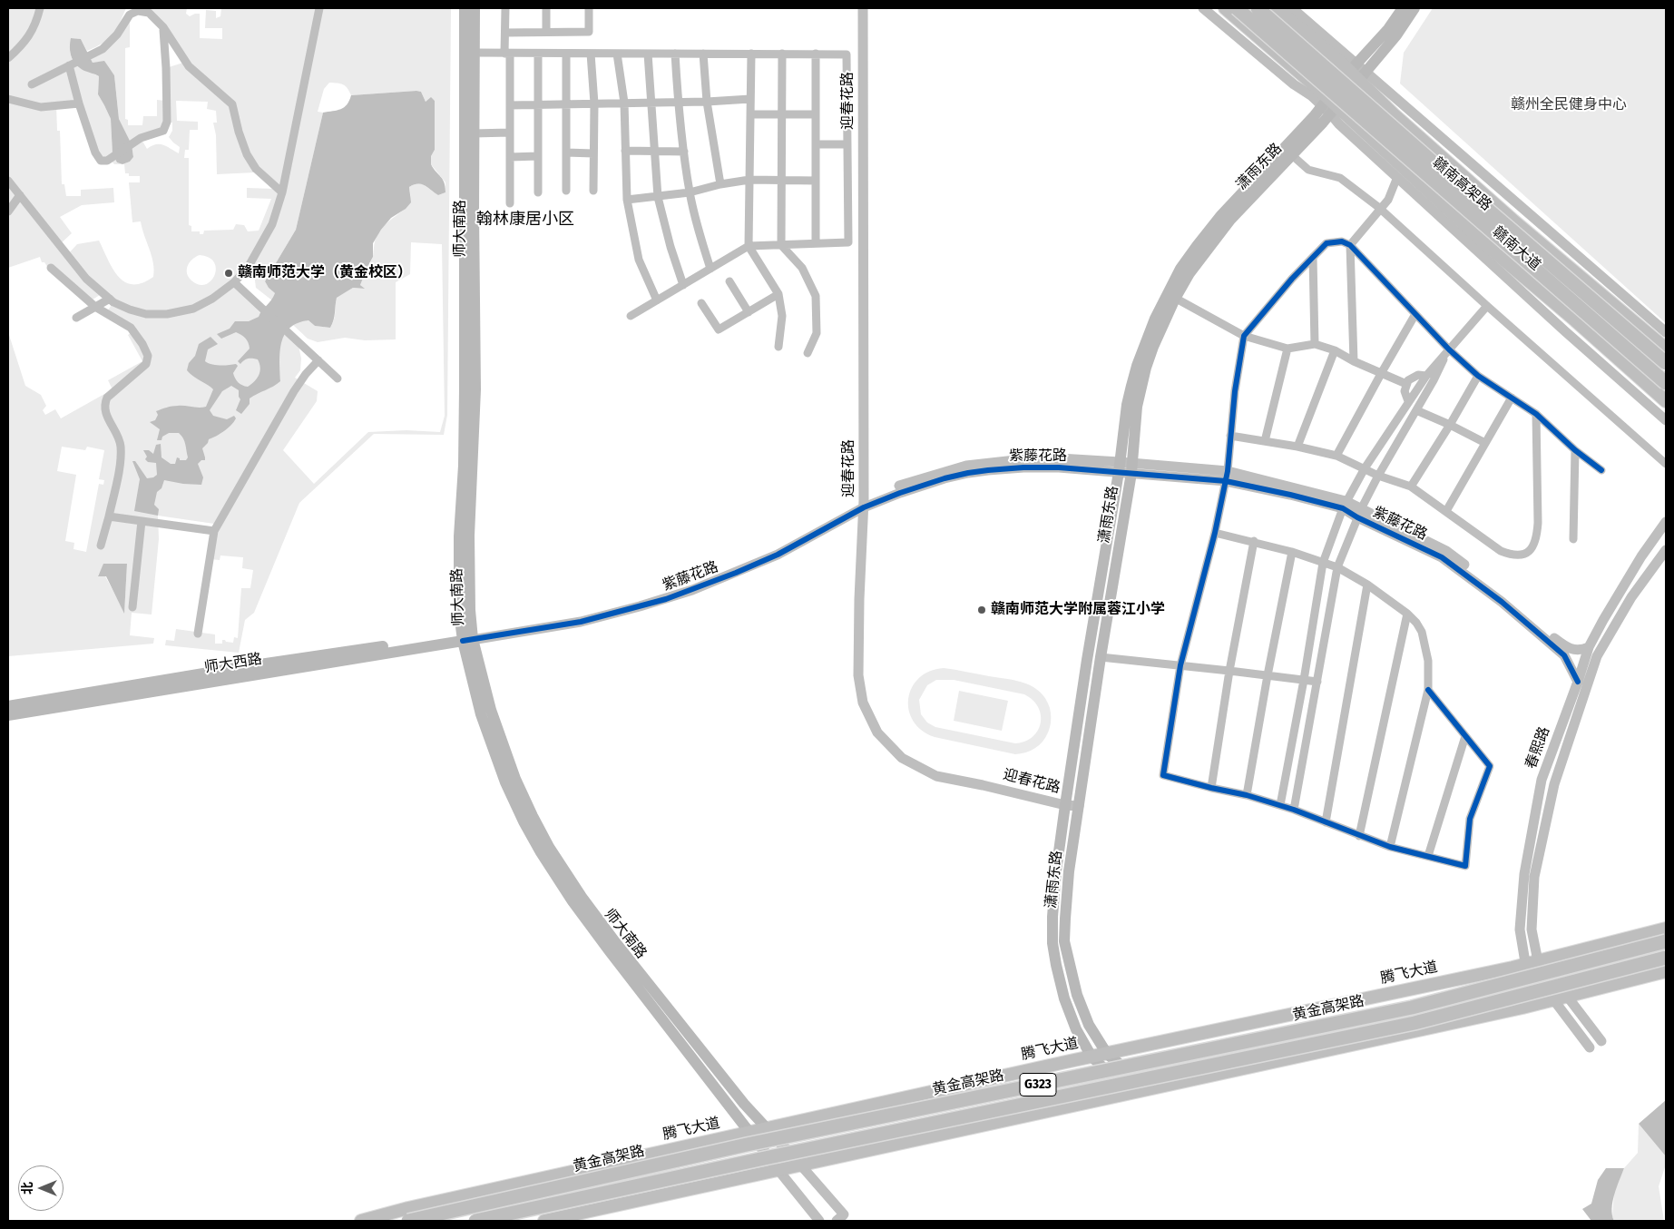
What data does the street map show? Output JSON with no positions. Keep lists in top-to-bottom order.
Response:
{
  "streets": {
    "highway": ["赣南高架路", "黄金高架路", "G323"],
    "main road": [
      "潇雨东路",
      "师大南路",
      "赣南大道",
      "师大西路",
      "腾飞大道"
    ],
    "street": ["迎春花路", "紫藤花路", "春熙路"]
  },
  "crossings": [
    ["迎春花路", "潇雨东路"],
    ["迎春花路", "紫藤花路"],
    ["潇雨东路", "赣南大道"],
    ["潇雨东路", "紫藤花路"],
    ["潇雨东路", "腾飞大道"],
    ["师大南路", "紫藤花路"],
    ["师大南路", "师大西路"],
    ["师大南路", "腾飞大道"],
    ["紫藤花路", "师大西路"],
    ["紫藤花路", "春熙路"],
    ["春熙路", "腾飞大道"]
  ],
  "districts": ["翰林康居小区"],
  "parks": ["赣州全民健身中心"],
  "places": ["赣南师范大学（黄金校区）", "赣南师范大学附属蓉江小学"],
  "north": "left"
}
